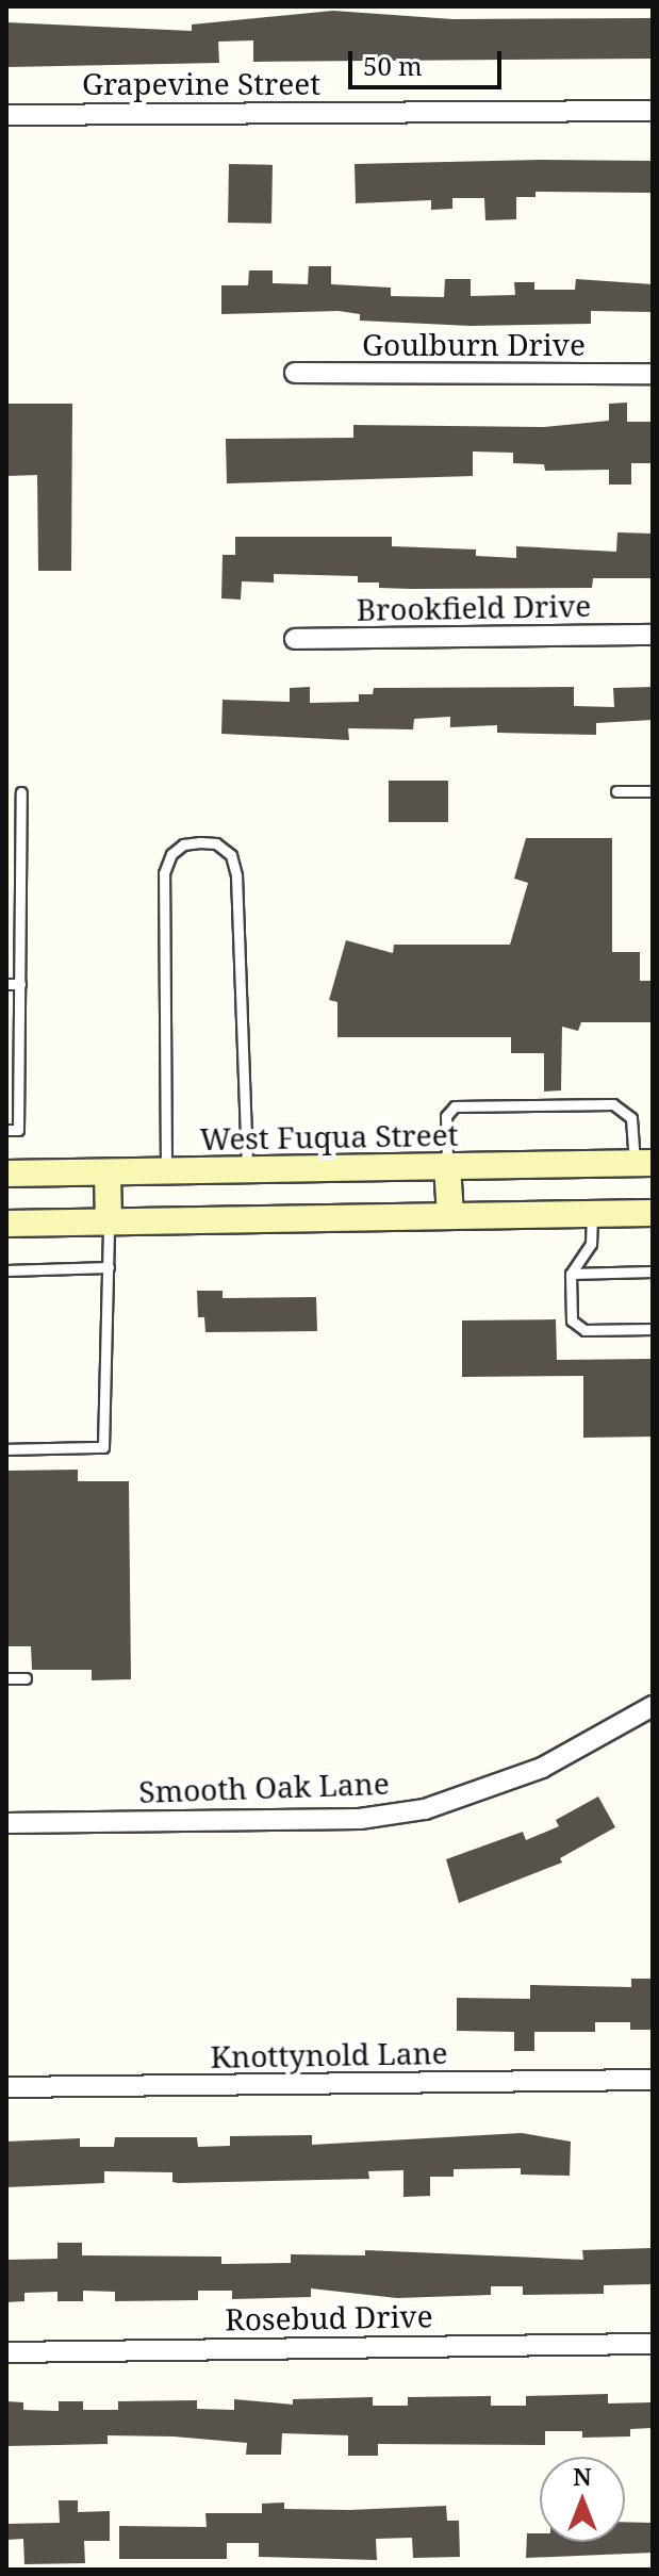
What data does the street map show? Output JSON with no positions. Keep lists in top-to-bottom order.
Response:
{
  "streets": {
    "main road": ["West Fuqua Street"],
    "street": [
      "Grapevine Street",
      "Goulburn Drive",
      "Brookfield Drive",
      "Smooth Oak Lane",
      "Knottynold Lane",
      "Rosebud Drive"
    ]
  },
  "scale_bar": "50 m",
  "north": "top"
}
